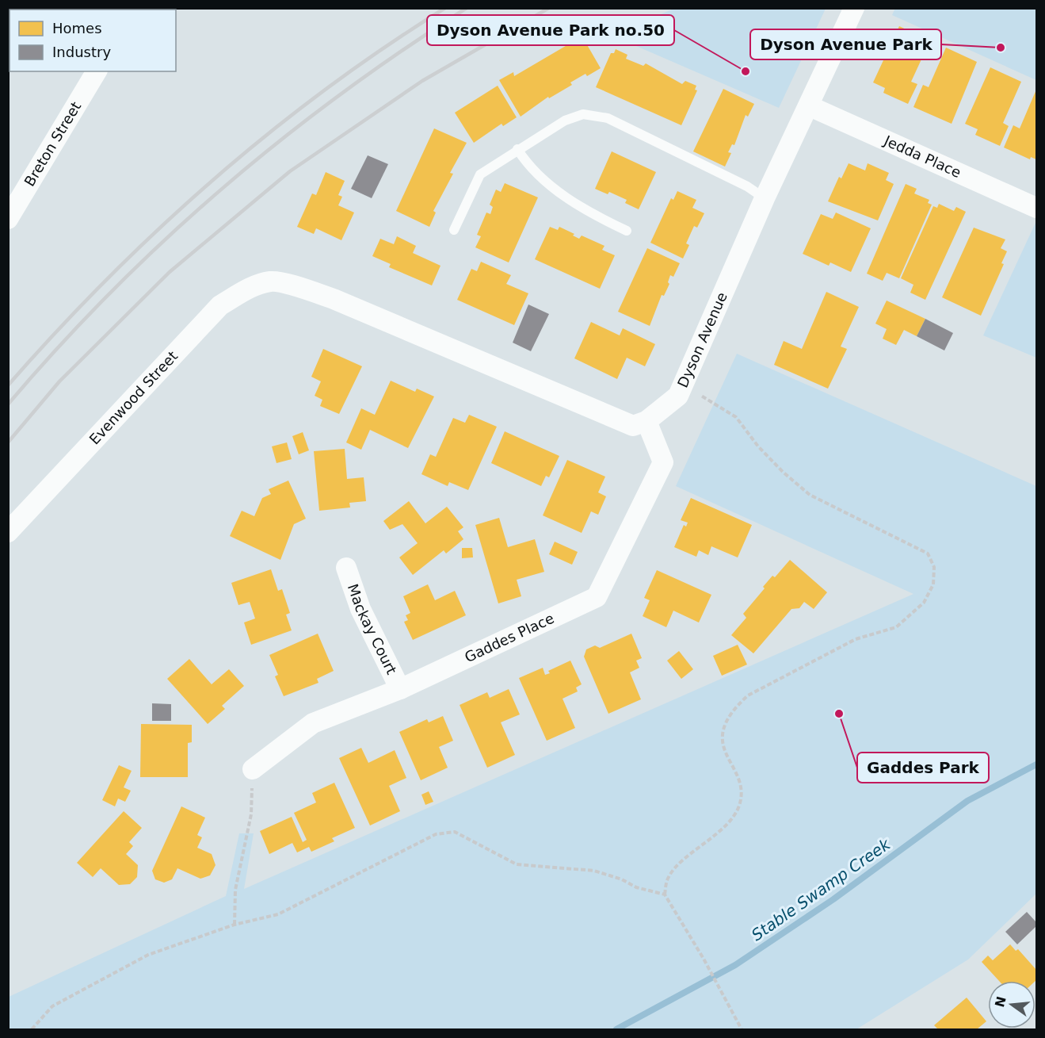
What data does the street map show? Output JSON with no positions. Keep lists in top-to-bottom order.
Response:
{
  "streets": {
    "street": [
      "Breton Street",
      "Jedda Place",
      "Dyson Avenue",
      "Evenwood Street",
      "Mackay Court",
      "Gaddes Place"
    ]
  },
  "crossings": [
    ["Jedda Place", "Dyson Avenue"],
    ["Dyson Avenue", "Evenwood Street"],
    ["Dyson Avenue", "Gaddes Place"],
    ["Evenwood Street", "Gaddes Place"],
    ["Mackay Court", "Gaddes Place"]
  ],
  "water": ["Stable Swamp Creek"],
  "places": ["Dyson Avenue Park", "Dyson Avenue Park no.50", "Gaddes Park"],
  "legend": ["Homes", "Industry"],
  "north": "left"
}
